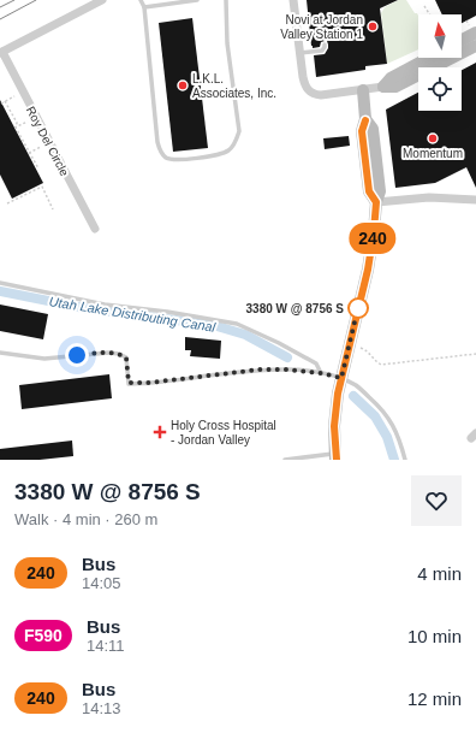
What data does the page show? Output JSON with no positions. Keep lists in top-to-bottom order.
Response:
{
  "streets": {
    "street": ["Roy Del Circle"]
  },
  "water": ["Utah Lake Distributing Canal"],
  "places": {
    "other": [
      "Novi at Jordan Valley Station 1",
      "L.K.L. Associates, Inc.",
      "Momentum",
      "3380 W @ 8756 S"
    ],
    "health": ["Holy Cross Hospital - Jordan Valley"]
  },
  "lines": ["bus line 240"],
  "north": "top",
  "page": {
    "on_map": "240",
    "heading": ["3380 W @ 8756 S", "Walk · 4 min · 260 m"],
    "list": [
      {
        "mark": "240",
        "name": "Bus",
        "note": "14:05",
        "value": "4 min"
      },
      {
        "mark": "F590",
        "name": "Bus",
        "note": "14:11",
        "value": "10 min"
      },
      {
        "mark": "240",
        "name": "Bus",
        "note": "14:13",
        "value": "12 min"
      }
    ]
  }
}
